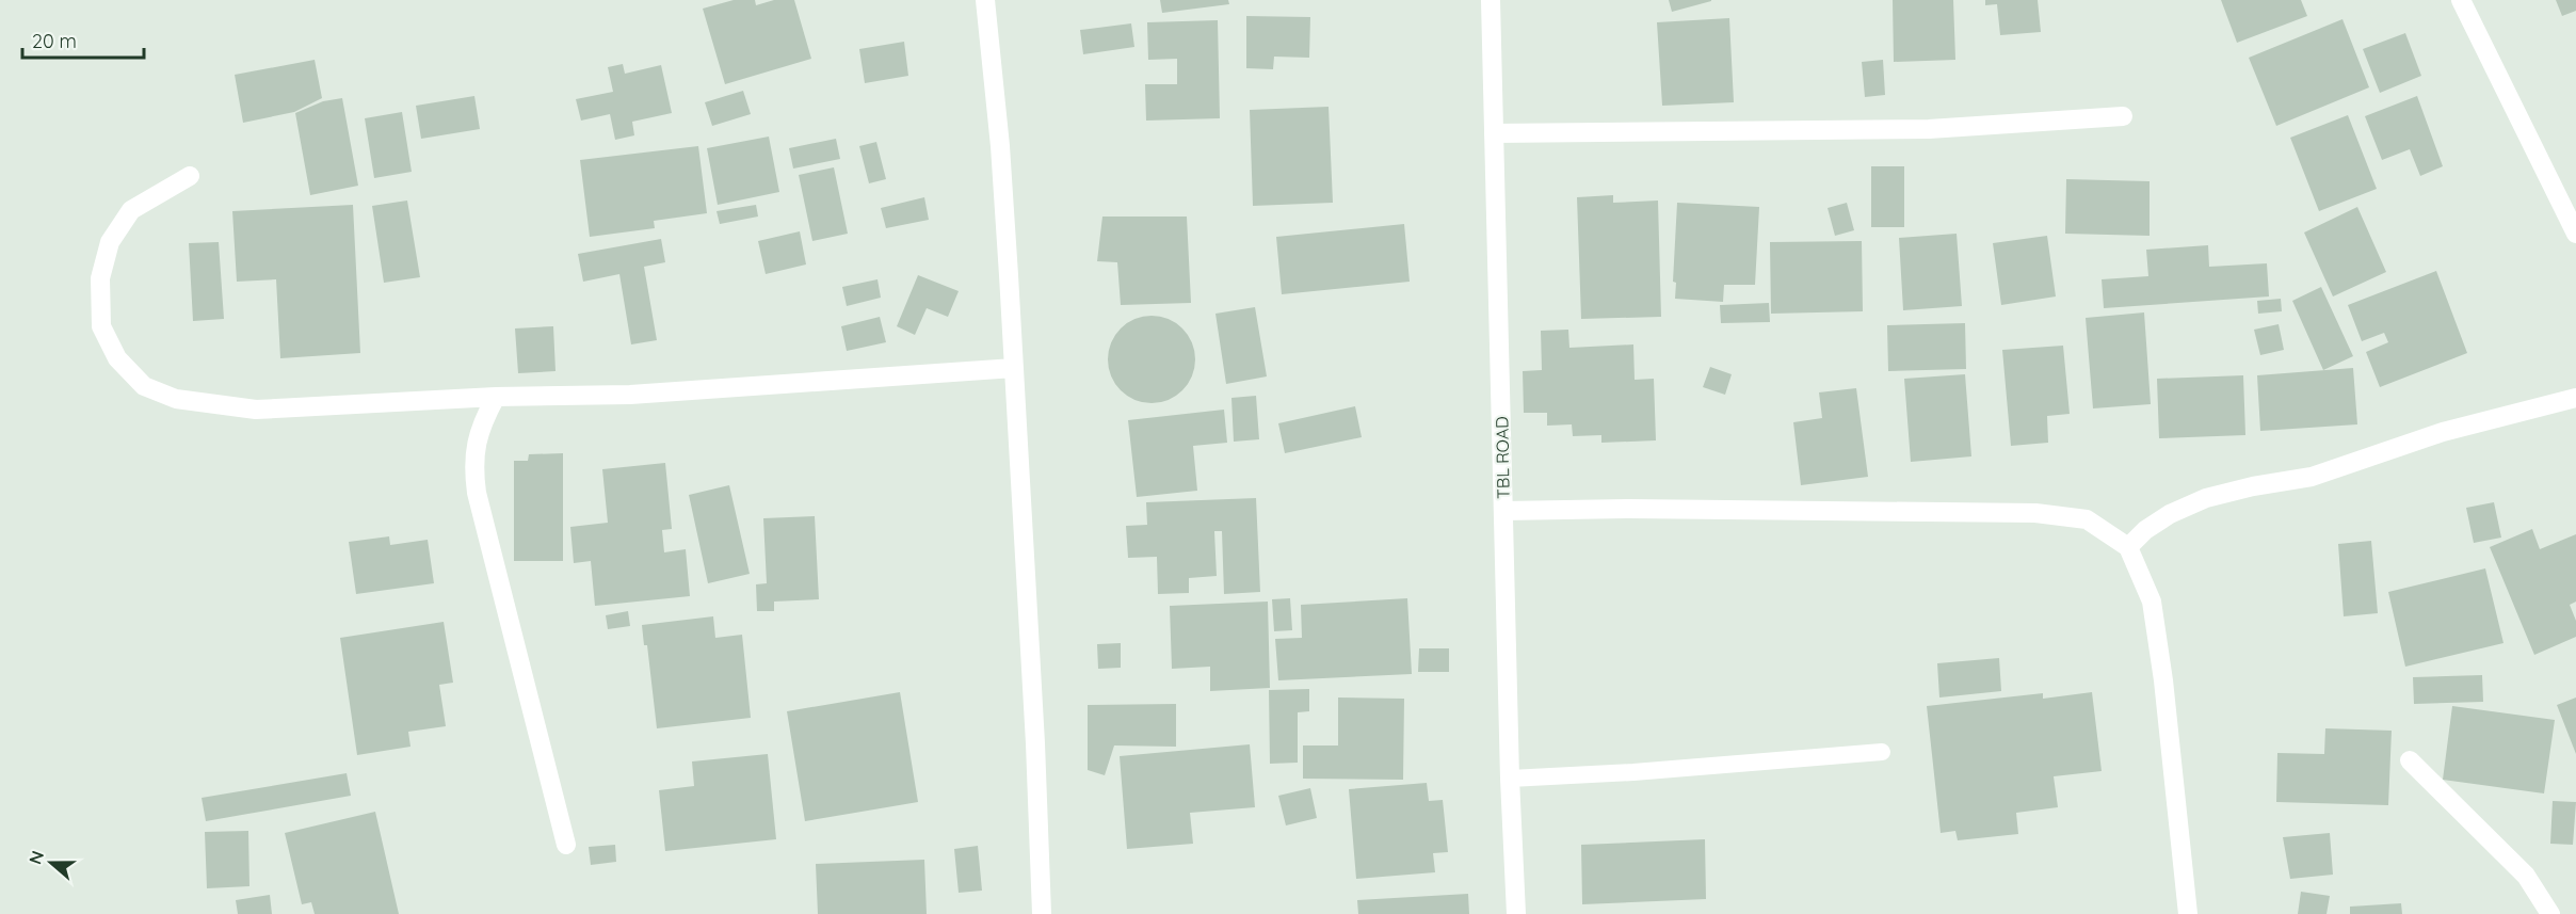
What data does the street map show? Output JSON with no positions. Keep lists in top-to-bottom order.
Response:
{
  "streets": {
    "street": ["TBL ROAD"]
  },
  "scale_bar": "20 m",
  "north": "left"
}
